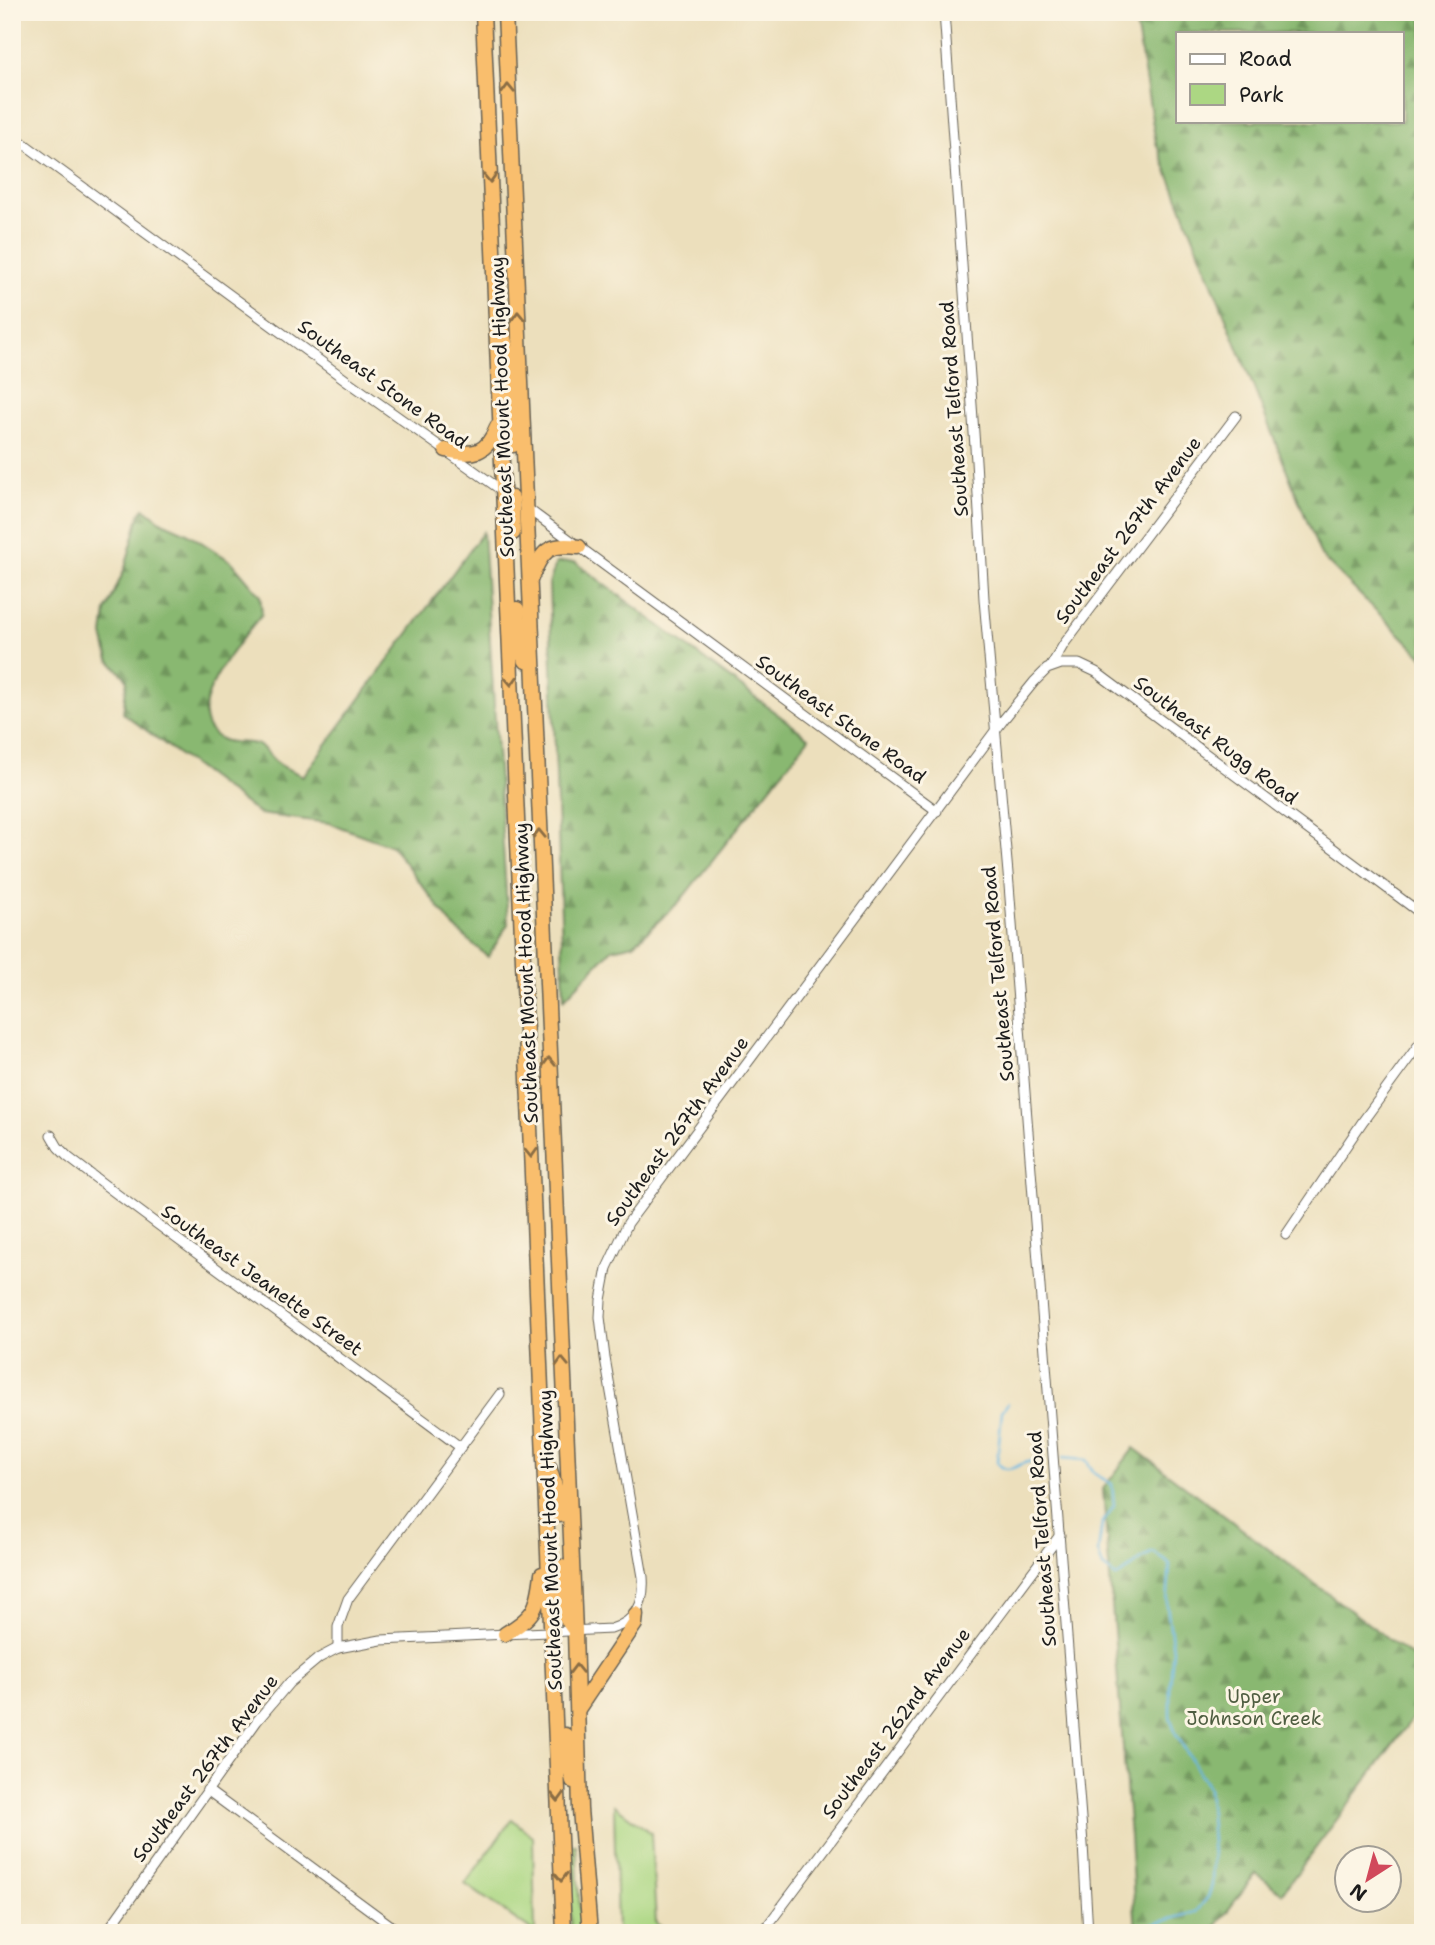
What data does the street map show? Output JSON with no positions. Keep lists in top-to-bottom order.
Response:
{
  "streets": {
    "highway": ["Southeast Mount Hood Highway"],
    "street": [
      "Southeast Stone Road",
      "Southeast Telford Road",
      "Southeast 267th Avenue",
      "Southeast Rugg Road",
      "Southeast Jeanette Street",
      "Southeast 262nd Avenue"
    ]
  },
  "crossings": [
    ["Southeast Stone Road", "Southeast Mount Hood Highway"],
    ["Southeast Stone Road", "Southeast 267th Avenue"],
    ["Southeast Telford Road", "Southeast 267th Avenue"],
    ["Southeast Telford Road", "Southeast 262nd Avenue"],
    ["Southeast 267th Avenue", "Southeast Rugg Road"]
  ],
  "parks": ["Upper Johnson Creek"],
  "legend": ["Road", "Park"],
  "north": "bottom left"
}
